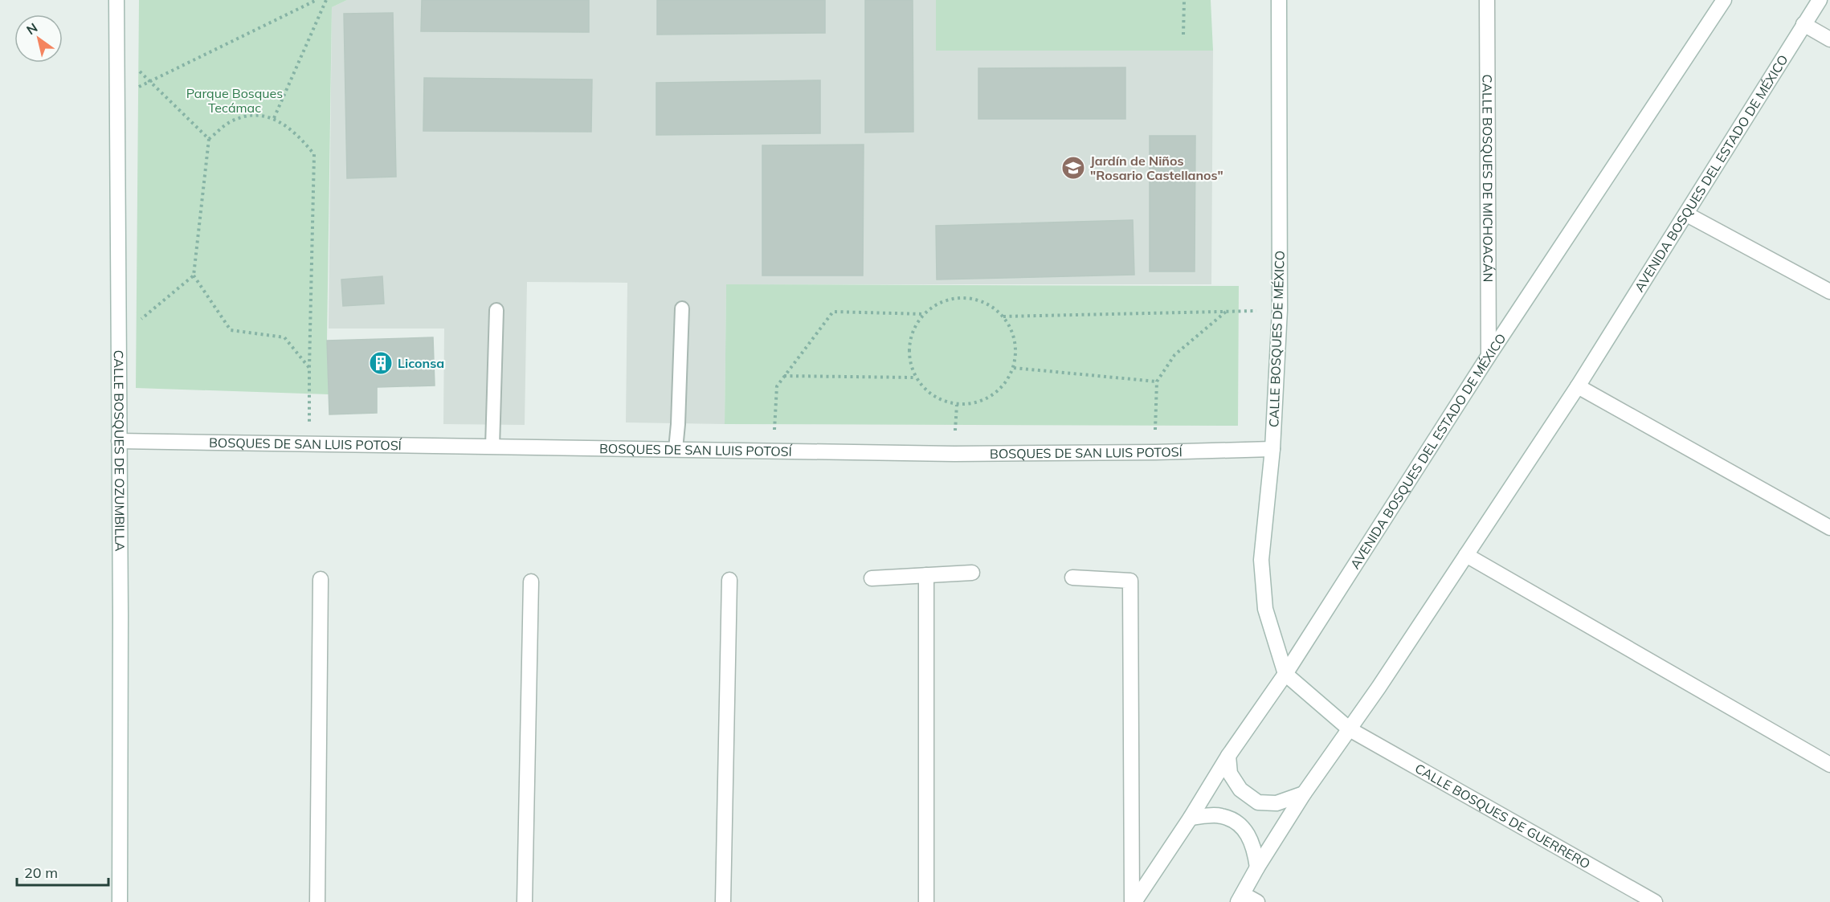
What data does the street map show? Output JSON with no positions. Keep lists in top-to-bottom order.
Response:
{
  "streets": {
    "street": [
      "AVENIDA BOSQUES DEL ESTADO DE MÉXICO",
      "CALLE BOSQUES DE MICHOACÁN",
      "CALLE BOSQUES DE MÉXICO",
      "BOSQUES DE SAN LUIS POTOSÍ",
      "CALLE BOSQUES DE OZUMBILLA",
      "CALLE BOSQUES DE GUERRERO"
    ]
  },
  "crossings": [
    ["AVENIDA BOSQUES DEL ESTADO DE MÉXICO", "CALLE BOSQUES DE MICHOACÁN"],
    ["AVENIDA BOSQUES DEL ESTADO DE MÉXICO", "CALLE BOSQUES DE MÉXICO"],
    ["AVENIDA BOSQUES DEL ESTADO DE MÉXICO", "CALLE BOSQUES DE GUERRERO"],
    ["CALLE BOSQUES DE MÉXICO", "BOSQUES DE SAN LUIS POTOSÍ"],
    ["CALLE BOSQUES DE MÉXICO", "CALLE BOSQUES DE GUERRERO"],
    ["BOSQUES DE SAN LUIS POTOSÍ", "CALLE BOSQUES DE OZUMBILLA"]
  ],
  "parks": ["Parque Bosques Tecámac"],
  "places": {
    "school or university": ["Jardín de Niños \"Rosario Castellanos\""],
    "building": ["Liconsa"]
  },
  "scale_bar": "20 m",
  "north": "top left"
}
